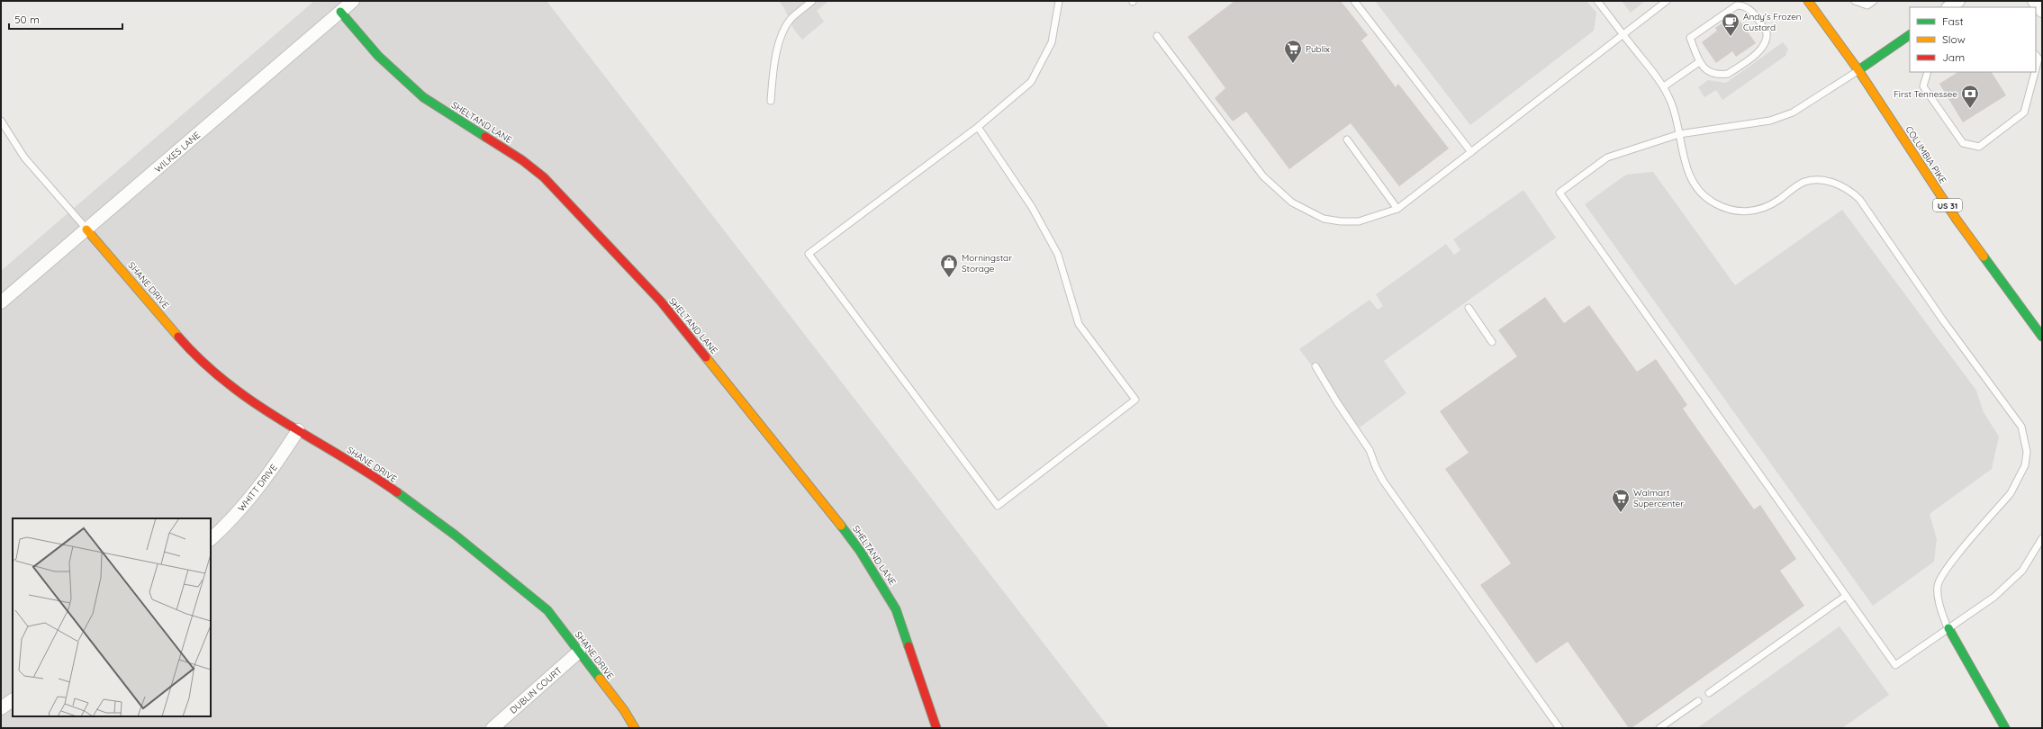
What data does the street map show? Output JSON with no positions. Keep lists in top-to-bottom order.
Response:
{
  "streets": {
    "street": [
      "SHELTAND LANE",
      "WILKES LANE",
      "COLUMBIA PIKE",
      "US 31",
      "SHANE DRIVE",
      "WHITT DRIVE",
      "DUBLIN COURT"
    ]
  },
  "crossings": [
    ["SHELTAND LANE", "WILKES LANE"],
    ["WILKES LANE", "SHANE DRIVE"],
    ["SHANE DRIVE", "WHITT DRIVE"],
    ["SHANE DRIVE", "DUBLIN COURT"]
  ],
  "places": {
    "cafe": ["Andy's Frozen Custard"],
    "supermarket": ["Publix", "Walmart Supercenter"],
    "bank": ["First Tennessee"],
    "shop": ["Morningstar Storage"]
  },
  "legend": ["Fast", "Slow", "Jam"],
  "scale_bar": "50 m"
}
